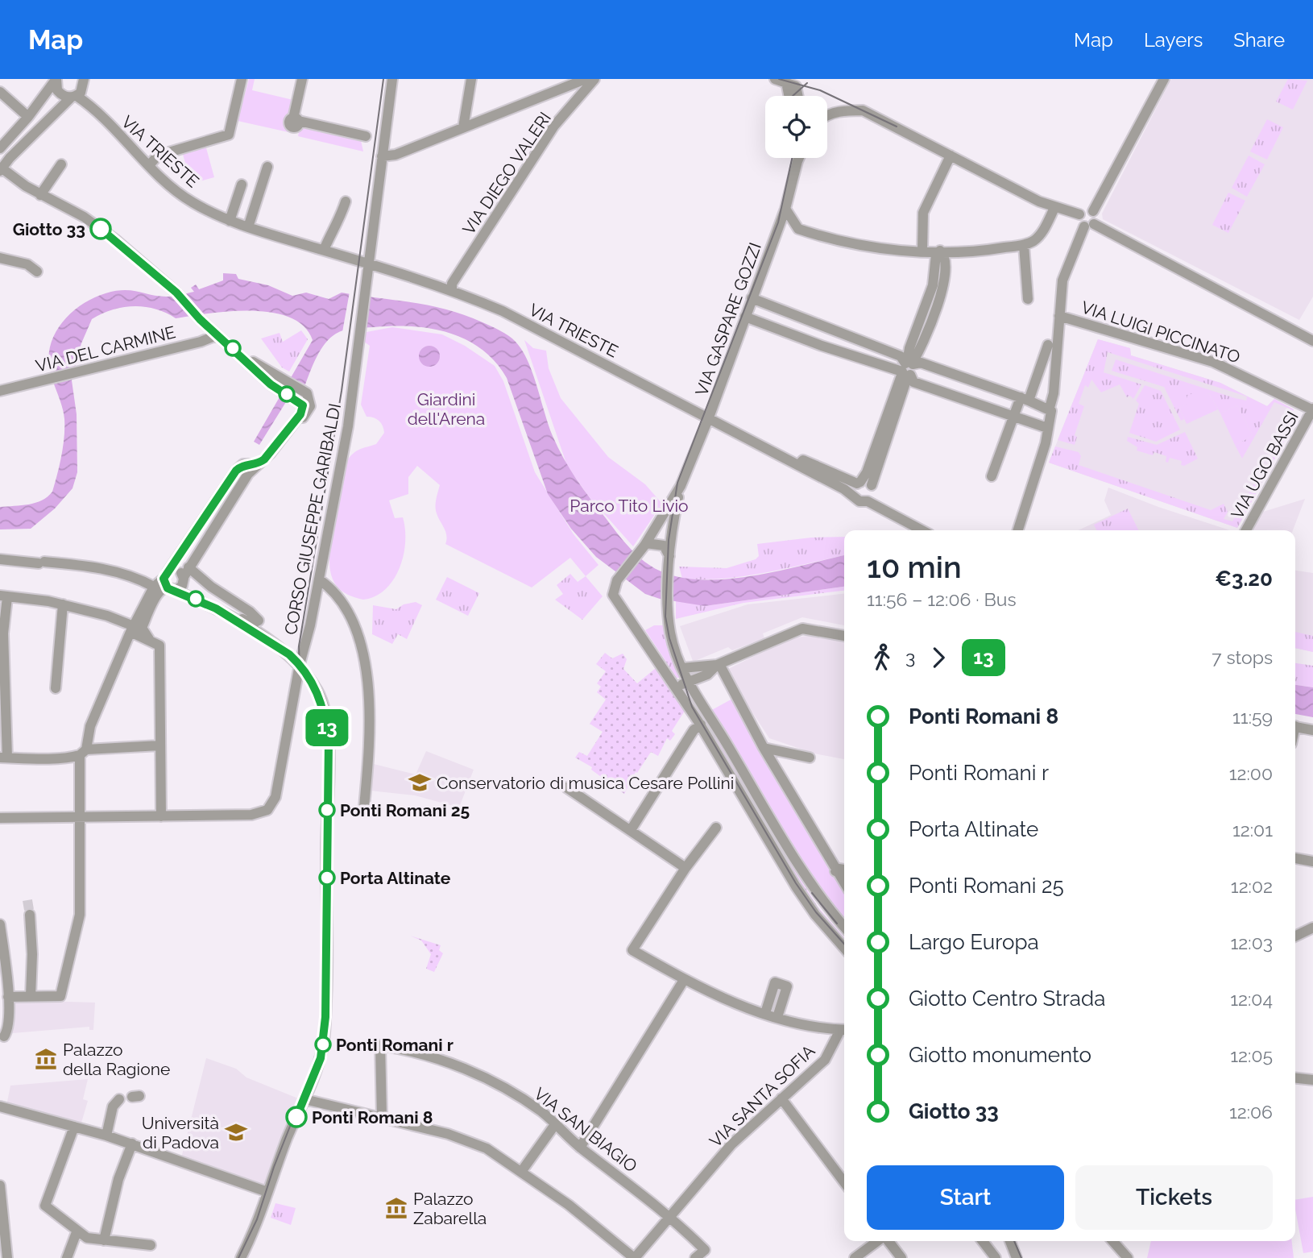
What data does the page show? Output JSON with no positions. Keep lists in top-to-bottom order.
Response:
{
  "streets": {
    "street": [
      "VIA TRIESTE",
      "VIA DIEGO VALERI",
      "VIA GASPARE GOZZI",
      "VIA LUIGI PICCINATO",
      "VIA DEL CARMINE",
      "VIA UGO BASSI",
      "CORSO GIUSEPPE GARIBALDI",
      "VIA SANTA SOFIA",
      "VIA SAN BIAGIO"
    ]
  },
  "crossings": [
    ["VIA TRIESTE", "VIA DIEGO VALERI"],
    ["VIA TRIESTE", "VIA GASPARE GOZZI"],
    ["VIA TRIESTE", "CORSO GIUSEPPE GARIBALDI"],
    ["VIA LUIGI PICCINATO", "VIA UGO BASSI"],
    ["VIA SANTA SOFIA", "VIA SAN BIAGIO"]
  ],
  "parks": ["Giardini dell'Arena", "Parco Tito Livio"],
  "places": {
    "other": [
      "Giotto 33",
      "Ponti Romani 25",
      "Porta Altinate",
      "Ponti Romani r",
      "Ponti Romani 8"
    ],
    "school or university": ["Conservatorio di musica Cesare Pollini", "Università di Padova"],
    "museum": ["Palazzo della Ragione", "Palazzo Zabarella"]
  },
  "lines": ["bus line 13"],
  "page": {
    "header": "Map",
    "nav": ["Map", "Layers", "Share"],
    "on_map": "13",
    "heading": ["10 min", "11:56 – 12:06 · Bus", "€3.20"],
    "legs": ["3", "13", "7 stops"],
    "list": [
      {
        "name": "Ponti Romani 8",
        "value": "11:59"
      },
      {
        "name": "Ponti Romani r",
        "value": "12:00"
      },
      {
        "name": "Porta Altinate",
        "value": "12:01"
      },
      {
        "name": "Ponti Romani 25",
        "value": "12:02"
      },
      {
        "name": "Largo Europa",
        "value": "12:03"
      },
      {
        "name": "Giotto Centro Strada",
        "value": "12:04"
      },
      {
        "name": "Giotto monumento",
        "value": "12:05"
      },
      {
        "name": "Giotto 33",
        "value": "12:06"
      }
    ],
    "buttons": ["Start", "Tickets"]
  }
}
